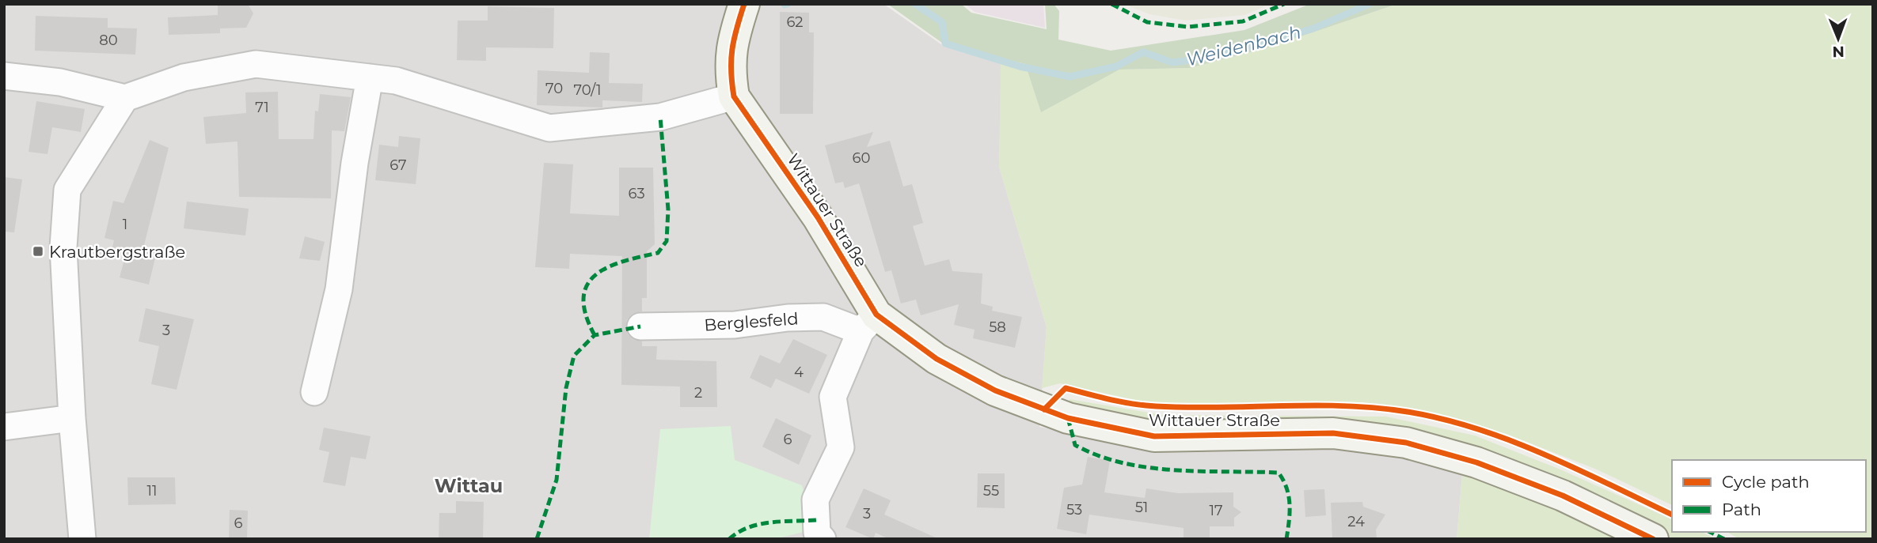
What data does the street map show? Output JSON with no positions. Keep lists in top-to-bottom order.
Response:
{
  "streets": {
    "street": ["Wittauer Straße", "Berglesfeld"]
  },
  "crossings": [
    ["Wittauer Straße", "Berglesfeld"]
  ],
  "districts": ["Wittau"],
  "water": ["Weidenbach"],
  "places": {
    "transit": ["Krautbergstraße"]
  },
  "house_numbers": [
    "62",
    "80",
    "70",
    "70/1",
    "71",
    "60",
    "67",
    "63",
    "1",
    "58",
    "3",
    "4",
    "2",
    "6",
    "11",
    "55",
    "51",
    "53",
    "17",
    "3",
    "24",
    "6"
  ],
  "legend": ["Cycle path", "Path"],
  "north": "bottom"
}
